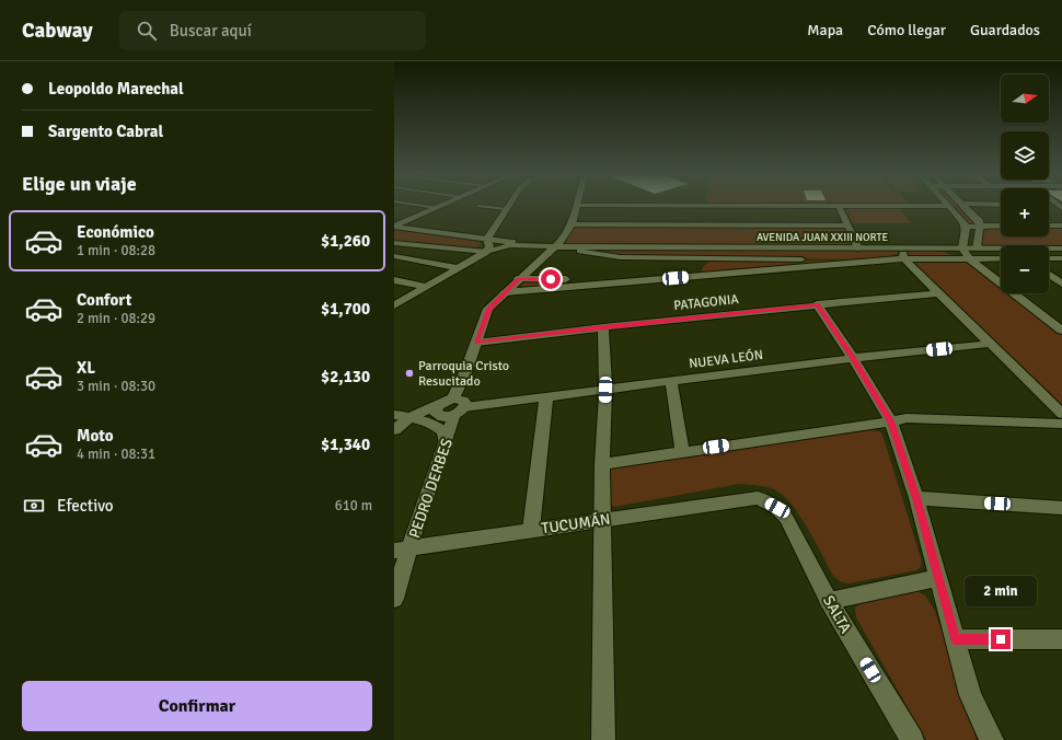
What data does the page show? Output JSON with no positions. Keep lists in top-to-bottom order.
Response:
{
  "streets": {
    "street": [
      "AVENIDA JUAN XXIII NORTE",
      "PATAGONIA",
      "NUEVA LEÓN",
      "PEDRO DERBES",
      "TUCUMÁN",
      "SALTA"
    ]
  },
  "crossings": [
    ["NUEVA LEÓN", "PEDRO DERBES"],
    ["PEDRO DERBES", "TUCUMÁN"],
    ["TUCUMÁN", "SALTA"]
  ],
  "places": ["Parroquia Cristo Resucitado"],
  "north": "right",
  "page": {
    "header": "Cabway",
    "search": "Buscar aquí",
    "nav": ["Mapa", "Cómo llegar", "Guardados"],
    "banner": ["Leopoldo Marechal", "Sargento Cabral"],
    "map_buttons": ["+", "−"],
    "heading": "Elige un viaje",
    "list": [
      {
        "name": "Económico",
        "note": "1 min · 08:28",
        "value": "$1,260"
      },
      {
        "name": "Confort",
        "note": "2 min · 08:29",
        "value": "$1,700"
      },
      {
        "name": "XL",
        "note": "3 min · 08:30",
        "value": "$2,130"
      },
      {
        "name": "Moto",
        "note": "4 min · 08:31",
        "value": "$1,340"
      }
    ],
    "pay": ["Efectivo", "610 m"],
    "bubble": "2 min",
    "buttons": "Confirmar"
  }
}
